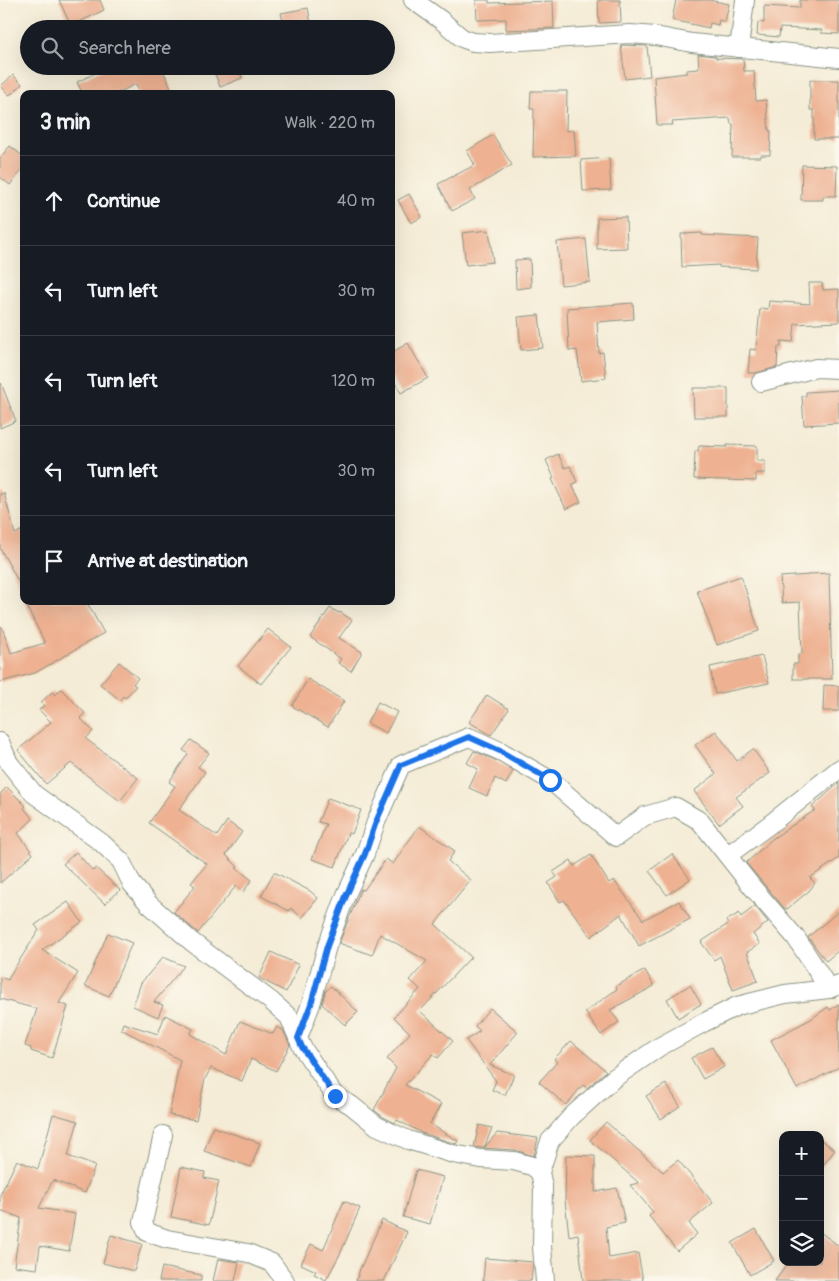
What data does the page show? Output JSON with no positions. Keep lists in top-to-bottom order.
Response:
{
  "page": {
    "search": "Search here",
    "heading": ["3 min", "Walk · 220 m"],
    "list": [
      ["Continue", "40 m"],
      ["Turn left", "30 m"],
      ["Turn left", "120 m"],
      ["Turn left", "30 m"],
      "Arrive at destination"
    ],
    "map_buttons": ["+", "−"]
  }
}
